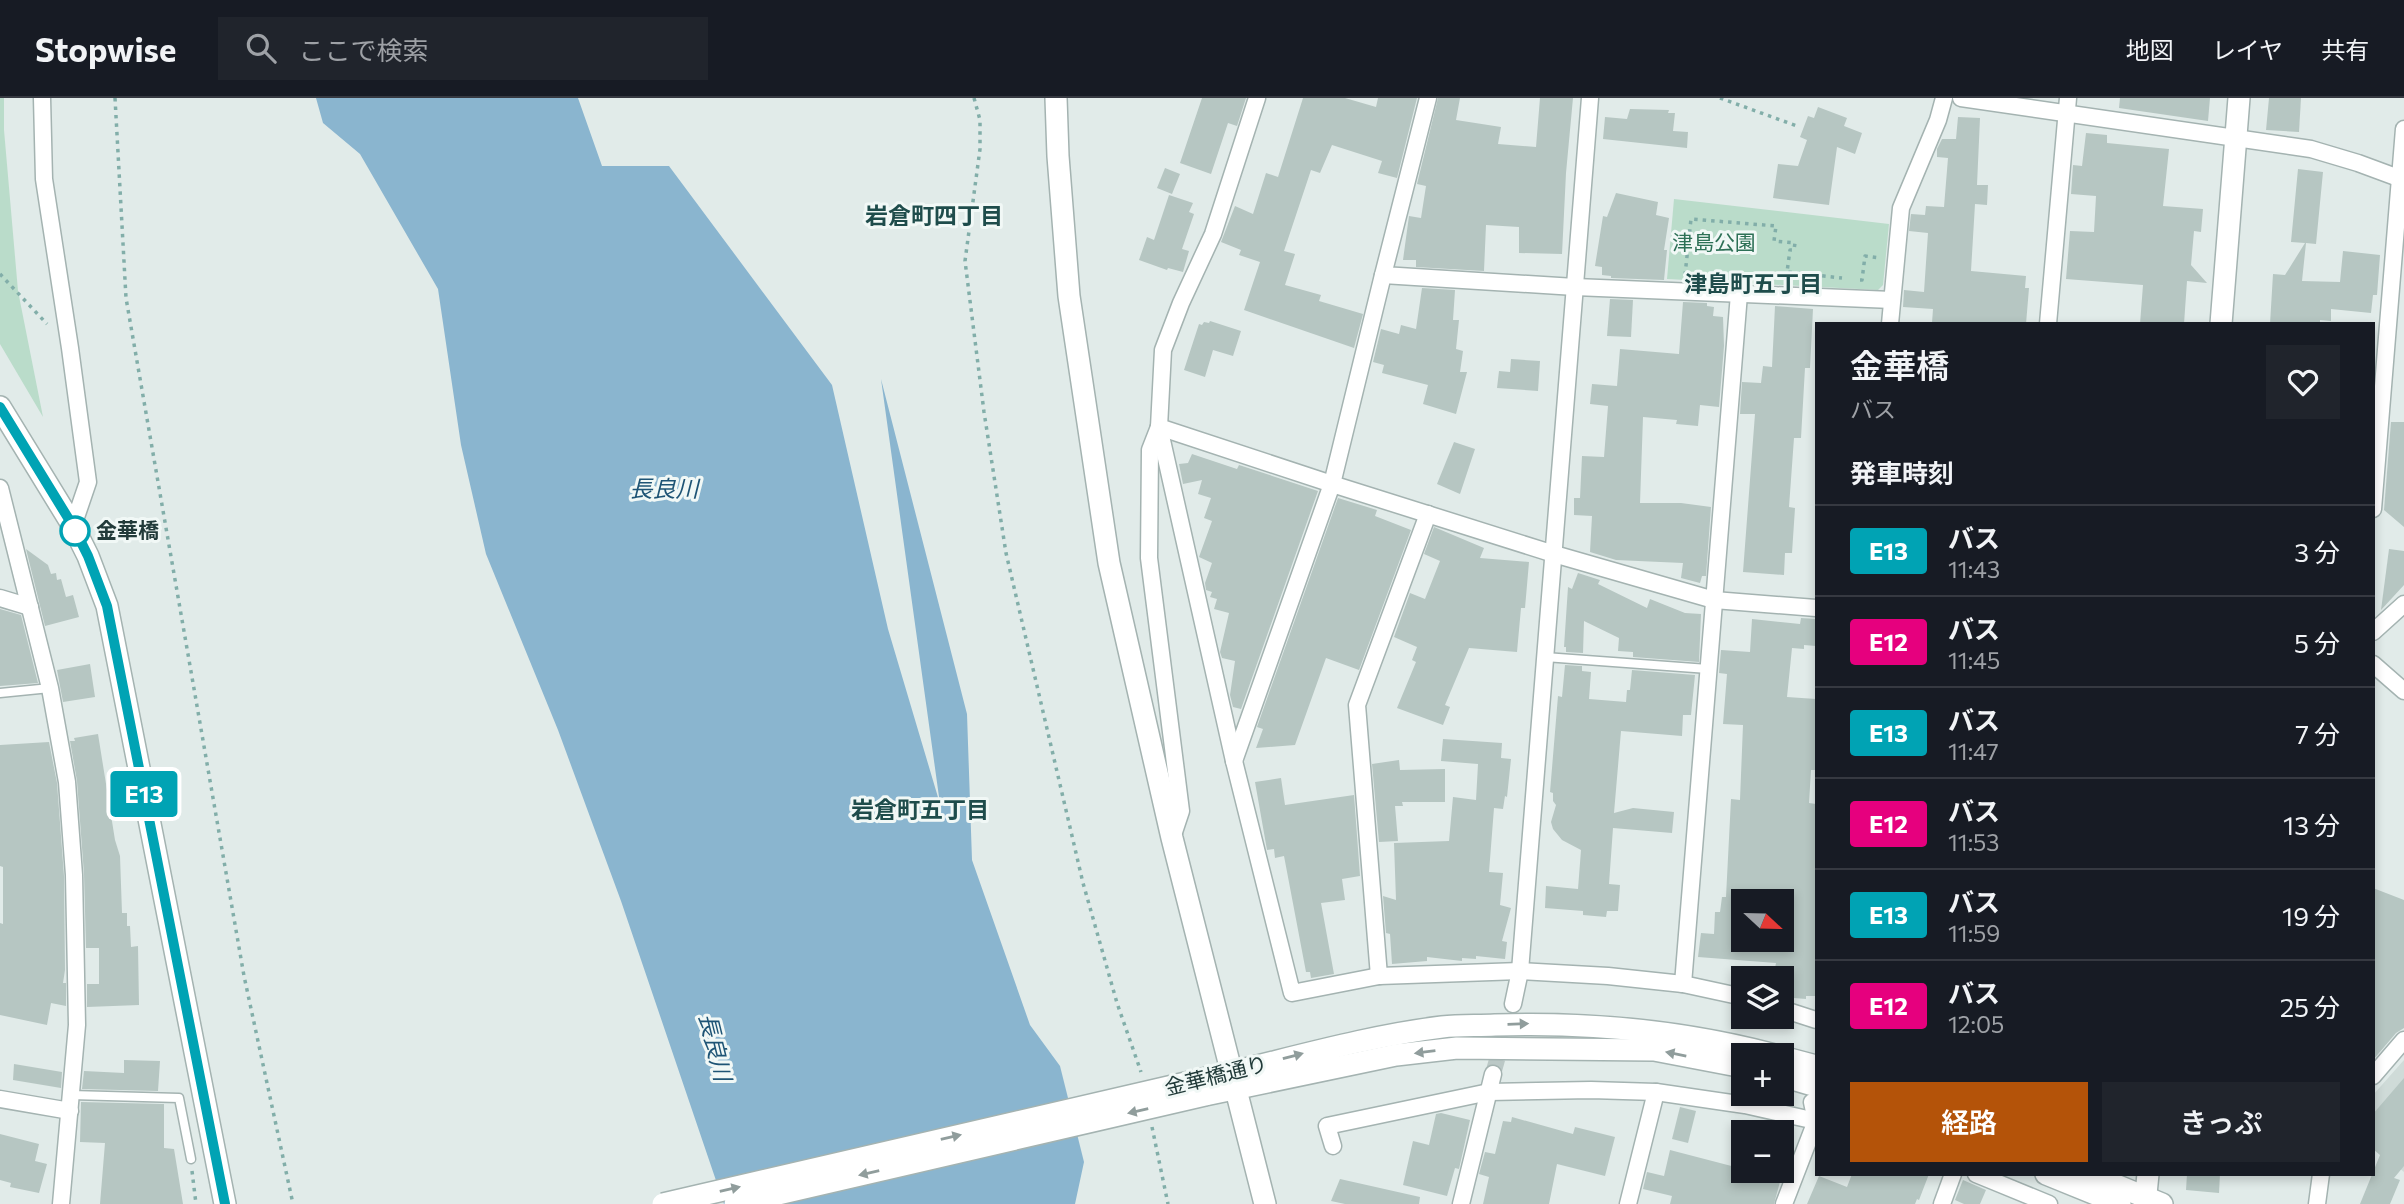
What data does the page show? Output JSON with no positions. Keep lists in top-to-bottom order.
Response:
{
  "streets": {
    "street": ["金華橋通り"]
  },
  "districts": ["岩倉町四丁目", "津島町五丁目", "岩倉町五丁目"],
  "water": ["長良川"],
  "parks": ["津島公園"],
  "places": ["金華橋"],
  "lines": ["bus line E13"],
  "north": "right",
  "page": {
    "header": "Stopwise",
    "search": "ここで検索",
    "nav": ["地図", "レイヤ", "共有"],
    "on_map": "E13",
    "heading": [
      ["金華橋", "バス"],
      "発車時刻"
    ],
    "list": [
      {
        "mark": "E13",
        "name": "バス",
        "note": "11:43",
        "value": "3 分"
      },
      {
        "mark": "E12",
        "name": "バス",
        "note": "11:45",
        "value": "5 分"
      },
      {
        "mark": "E13",
        "name": "バス",
        "note": "11:47",
        "value": "7 分"
      },
      {
        "mark": "E12",
        "name": "バス",
        "note": "11:53",
        "value": "13 分"
      },
      {
        "mark": "E13",
        "name": "バス",
        "note": "11:59",
        "value": "19 分"
      },
      {
        "mark": "E12",
        "name": "バス",
        "note": "12:05",
        "value": "25 分"
      }
    ],
    "map_buttons": ["+", "−"],
    "buttons": ["経路", "きっぷ"]
  }
}
